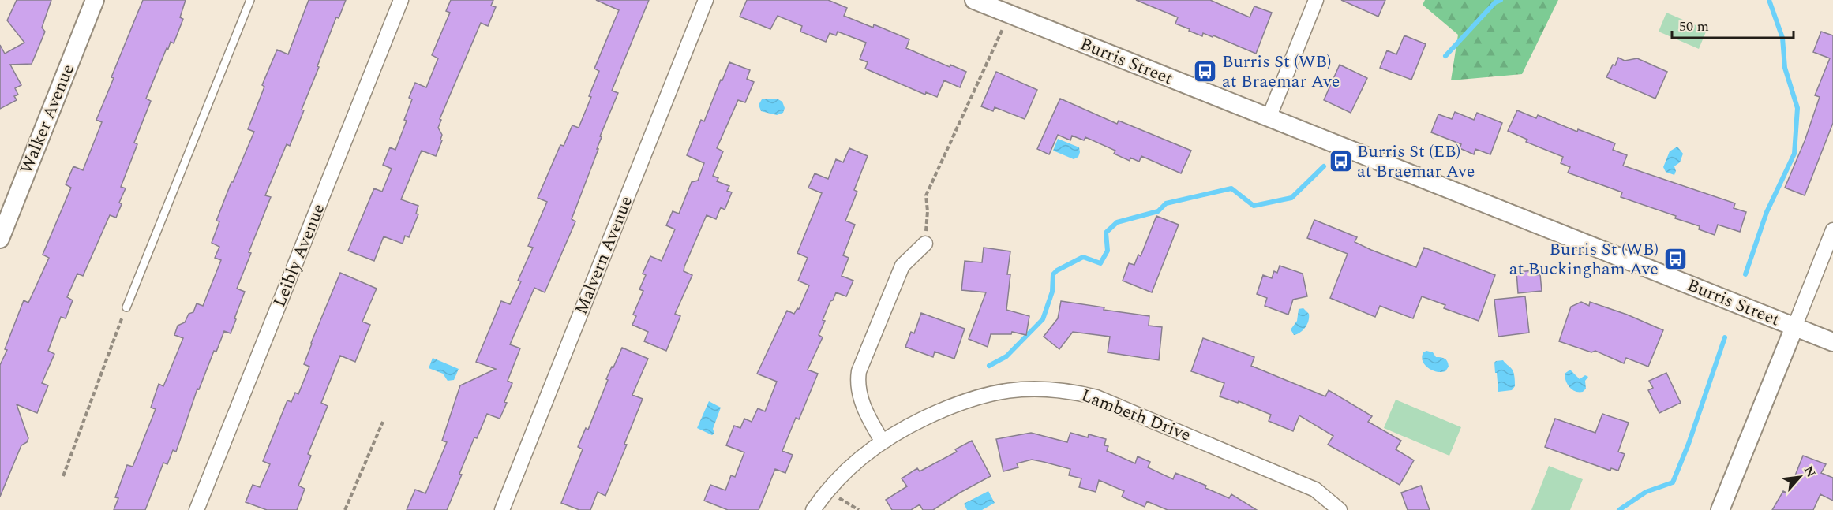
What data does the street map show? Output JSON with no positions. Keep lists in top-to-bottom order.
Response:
{
  "streets": {
    "street": [
      "Burris Street",
      "Walker Avenue",
      "Leibly Avenue",
      "Malvern Avenue",
      "Lambeth Drive"
    ]
  },
  "places": {
    "bus stop": ["Burris St (WB) at Braemar Ave", "Burris St (EB) at Braemar Ave", "Burris St (WB) at Buckingham Ave"]
  },
  "scale_bar": "50 m",
  "north": "top right"
}
